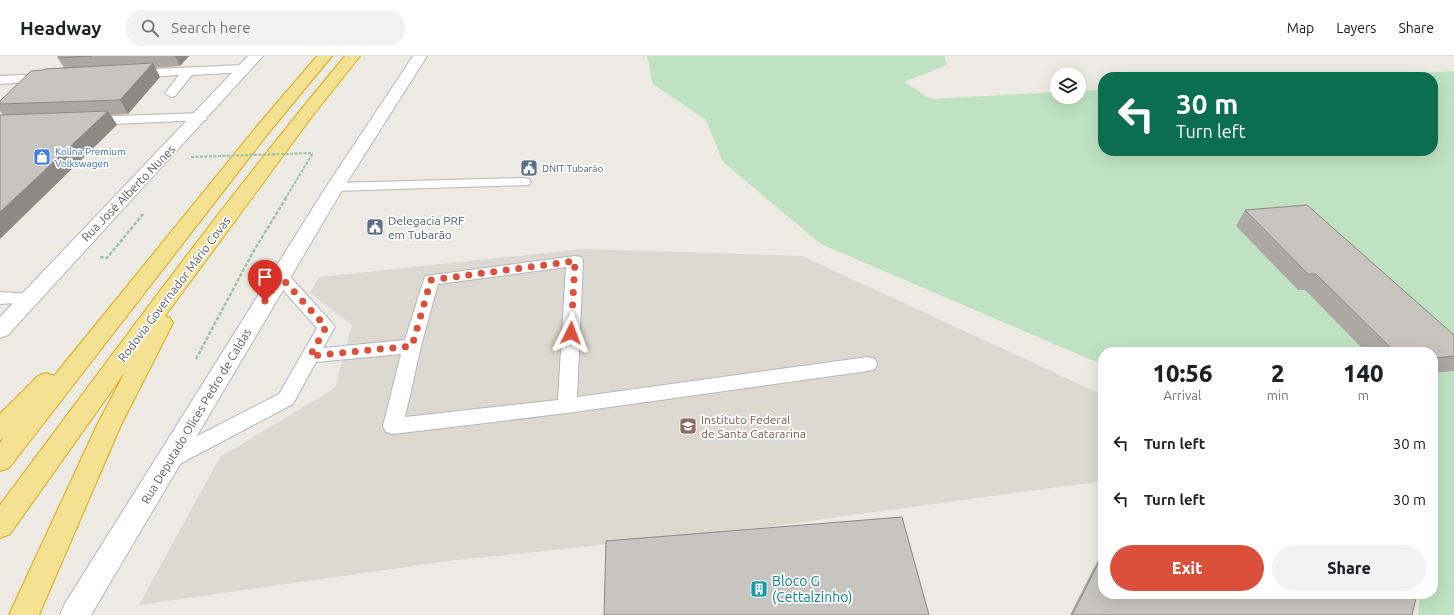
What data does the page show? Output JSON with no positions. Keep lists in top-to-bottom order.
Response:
{
  "streets": {
    "highway": ["Rodovia Governador Mário Covas"],
    "main road": ["Rua José Alberto Nunes", "Rua Deputado Olices Pedro de Caldas"]
  },
  "places": {
    "shop": ["Kolina Premium Volkswagen"],
    "public building": ["DNIT Tubarão", "Delegacia PRF em Tubarão"],
    "school or university": ["Instituto Federal de Santa Catararina"],
    "building": ["Bloco G (Cettalzinho)"]
  },
  "page": {
    "header": "Headway",
    "search": "Search here",
    "nav": ["Map", "Layers", "Share"],
    "turn": ["30 m", "Turn left"],
    "eta": [
      "10:56",
      "Arrival",
      "2",
      "min",
      "140",
      "m"
    ],
    "list": [
      {
        "name": "Turn left",
        "value": "30 m"
      },
      {
        "name": "Turn left",
        "value": "30 m"
      }
    ],
    "buttons": ["Exit", "Share"]
  }
}
